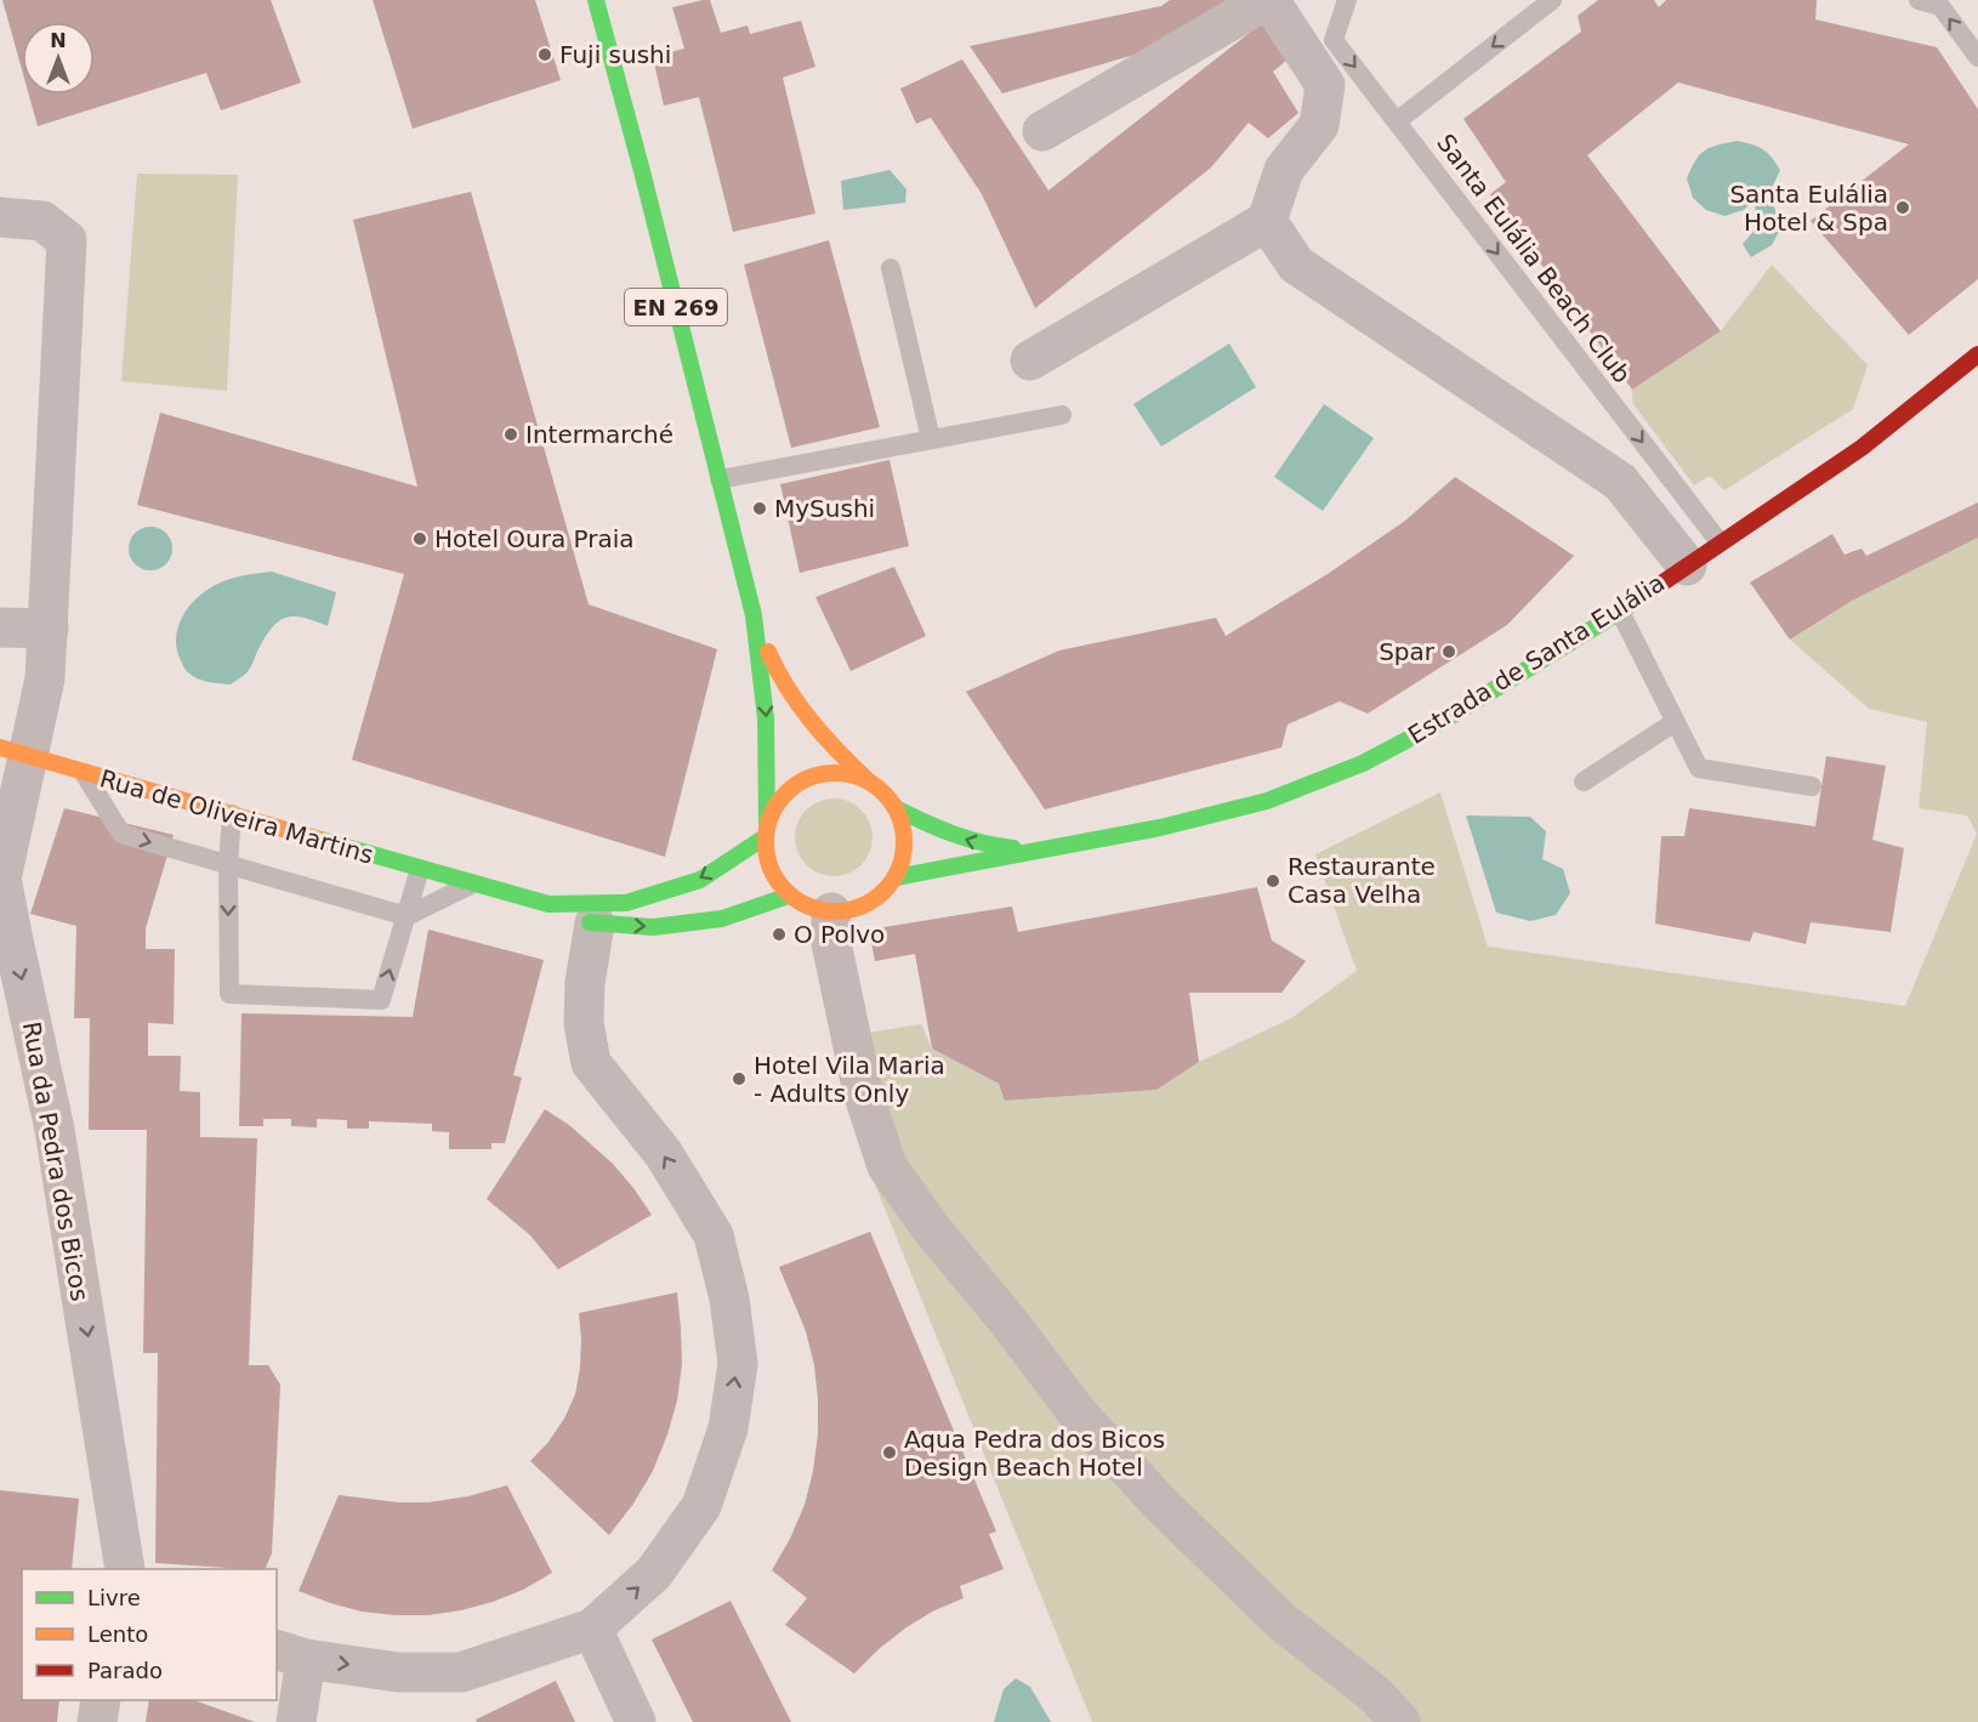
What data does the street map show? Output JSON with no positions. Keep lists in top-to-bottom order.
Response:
{
  "streets": {
    "street": [
      "EN 269",
      "Estrada de Santa Eulália",
      "Rua de Oliveira Martins",
      "Rua da Pedra dos Bicos"
    ],
    "lane": ["Santa Eulália Beach Club"]
  },
  "crossings": [
    ["Santa Eulália Beach Club", "Estrada de Santa Eulália"],
    ["Estrada de Santa Eulália", "Rua de Oliveira Martins"],
    ["Rua de Oliveira Martins", "Rua da Pedra dos Bicos"]
  ],
  "one_way": ["Santa Eulália Beach Club", "Rua da Pedra dos Bicos"],
  "places": [
    "Fuji sushi",
    "Santa Eulália Hotel & Spa",
    "Intermarché",
    "MySushi",
    "Hotel Oura Praia",
    "Spar",
    "Restaurante Casa Velha",
    "O Polvo",
    "Hotel Vila Maria - Adults Only",
    "Aqua Pedra dos Bicos Design Beach Hotel"
  ],
  "legend": ["Livre", "Lento", "Parado"],
  "north": "top"
}
